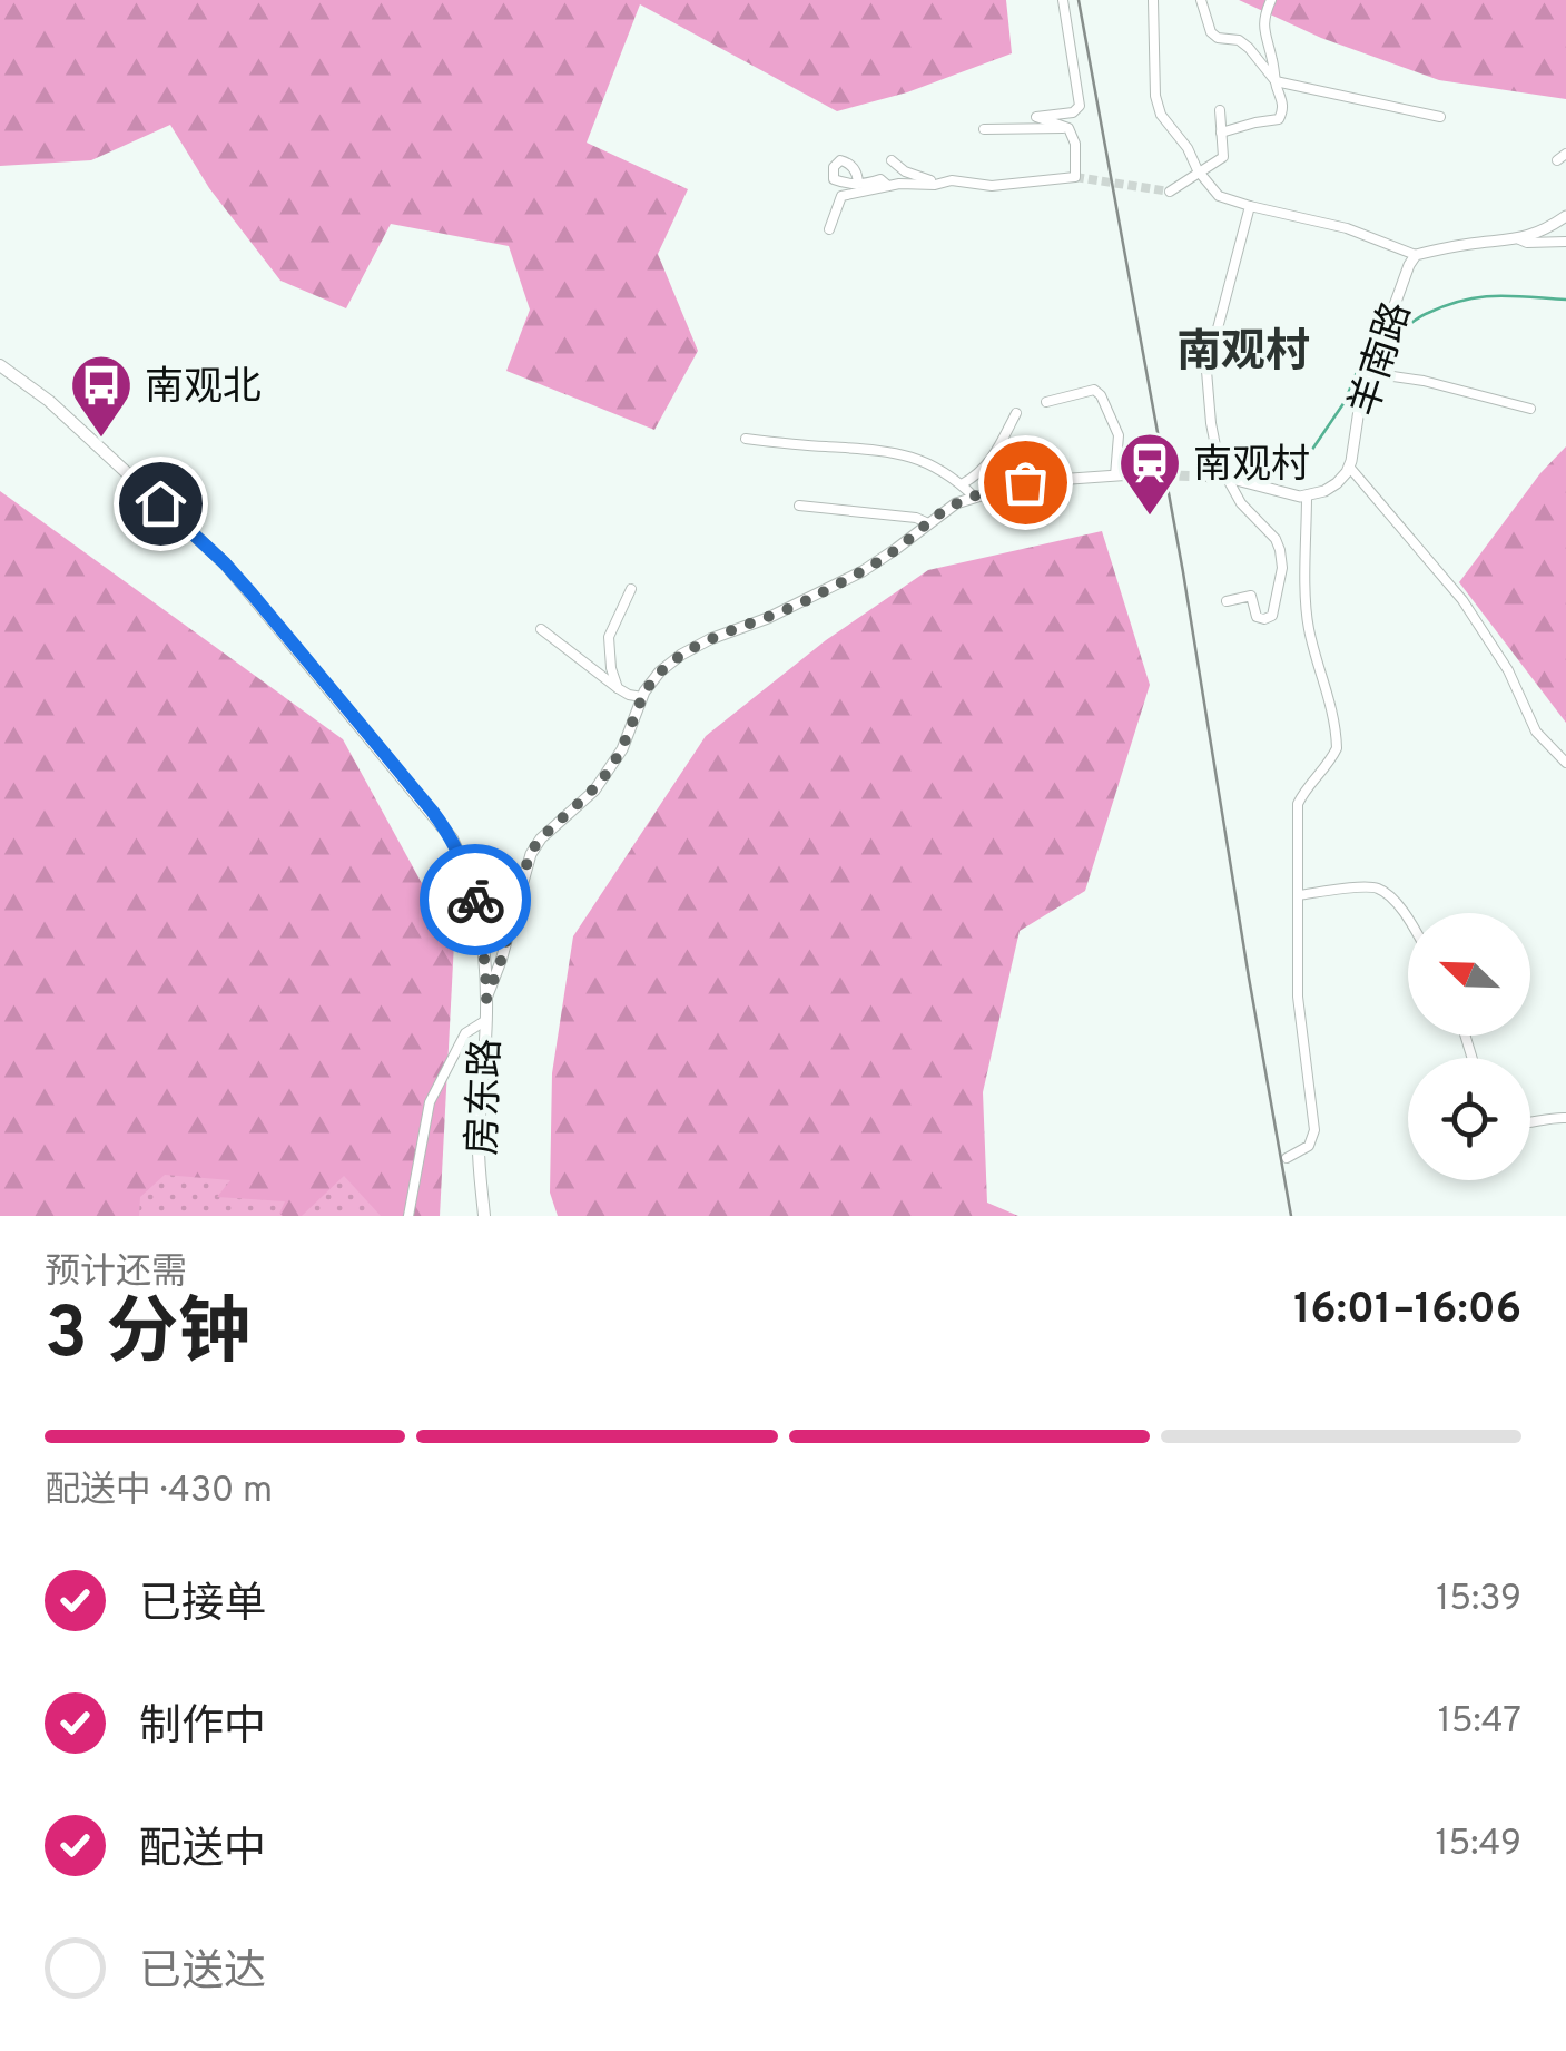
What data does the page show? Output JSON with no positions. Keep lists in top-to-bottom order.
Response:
{
  "streets": {
    "main road": ["房东路"],
    "street": ["羊南路"]
  },
  "districts": ["南观村"],
  "places": {
    "bus stop": ["南观北"],
    "station": ["南观村"]
  },
  "north": "top left",
  "page": {
    "heading": ["3 分钟", "预计还需", "16:01–16:06"],
    "bar": "配送中 · 430 m",
    "list": [
      ["已接单", "15:39"],
      ["制作中", "15:47"],
      ["配送中", "15:49"],
      "已送达"
    ]
  }
}
